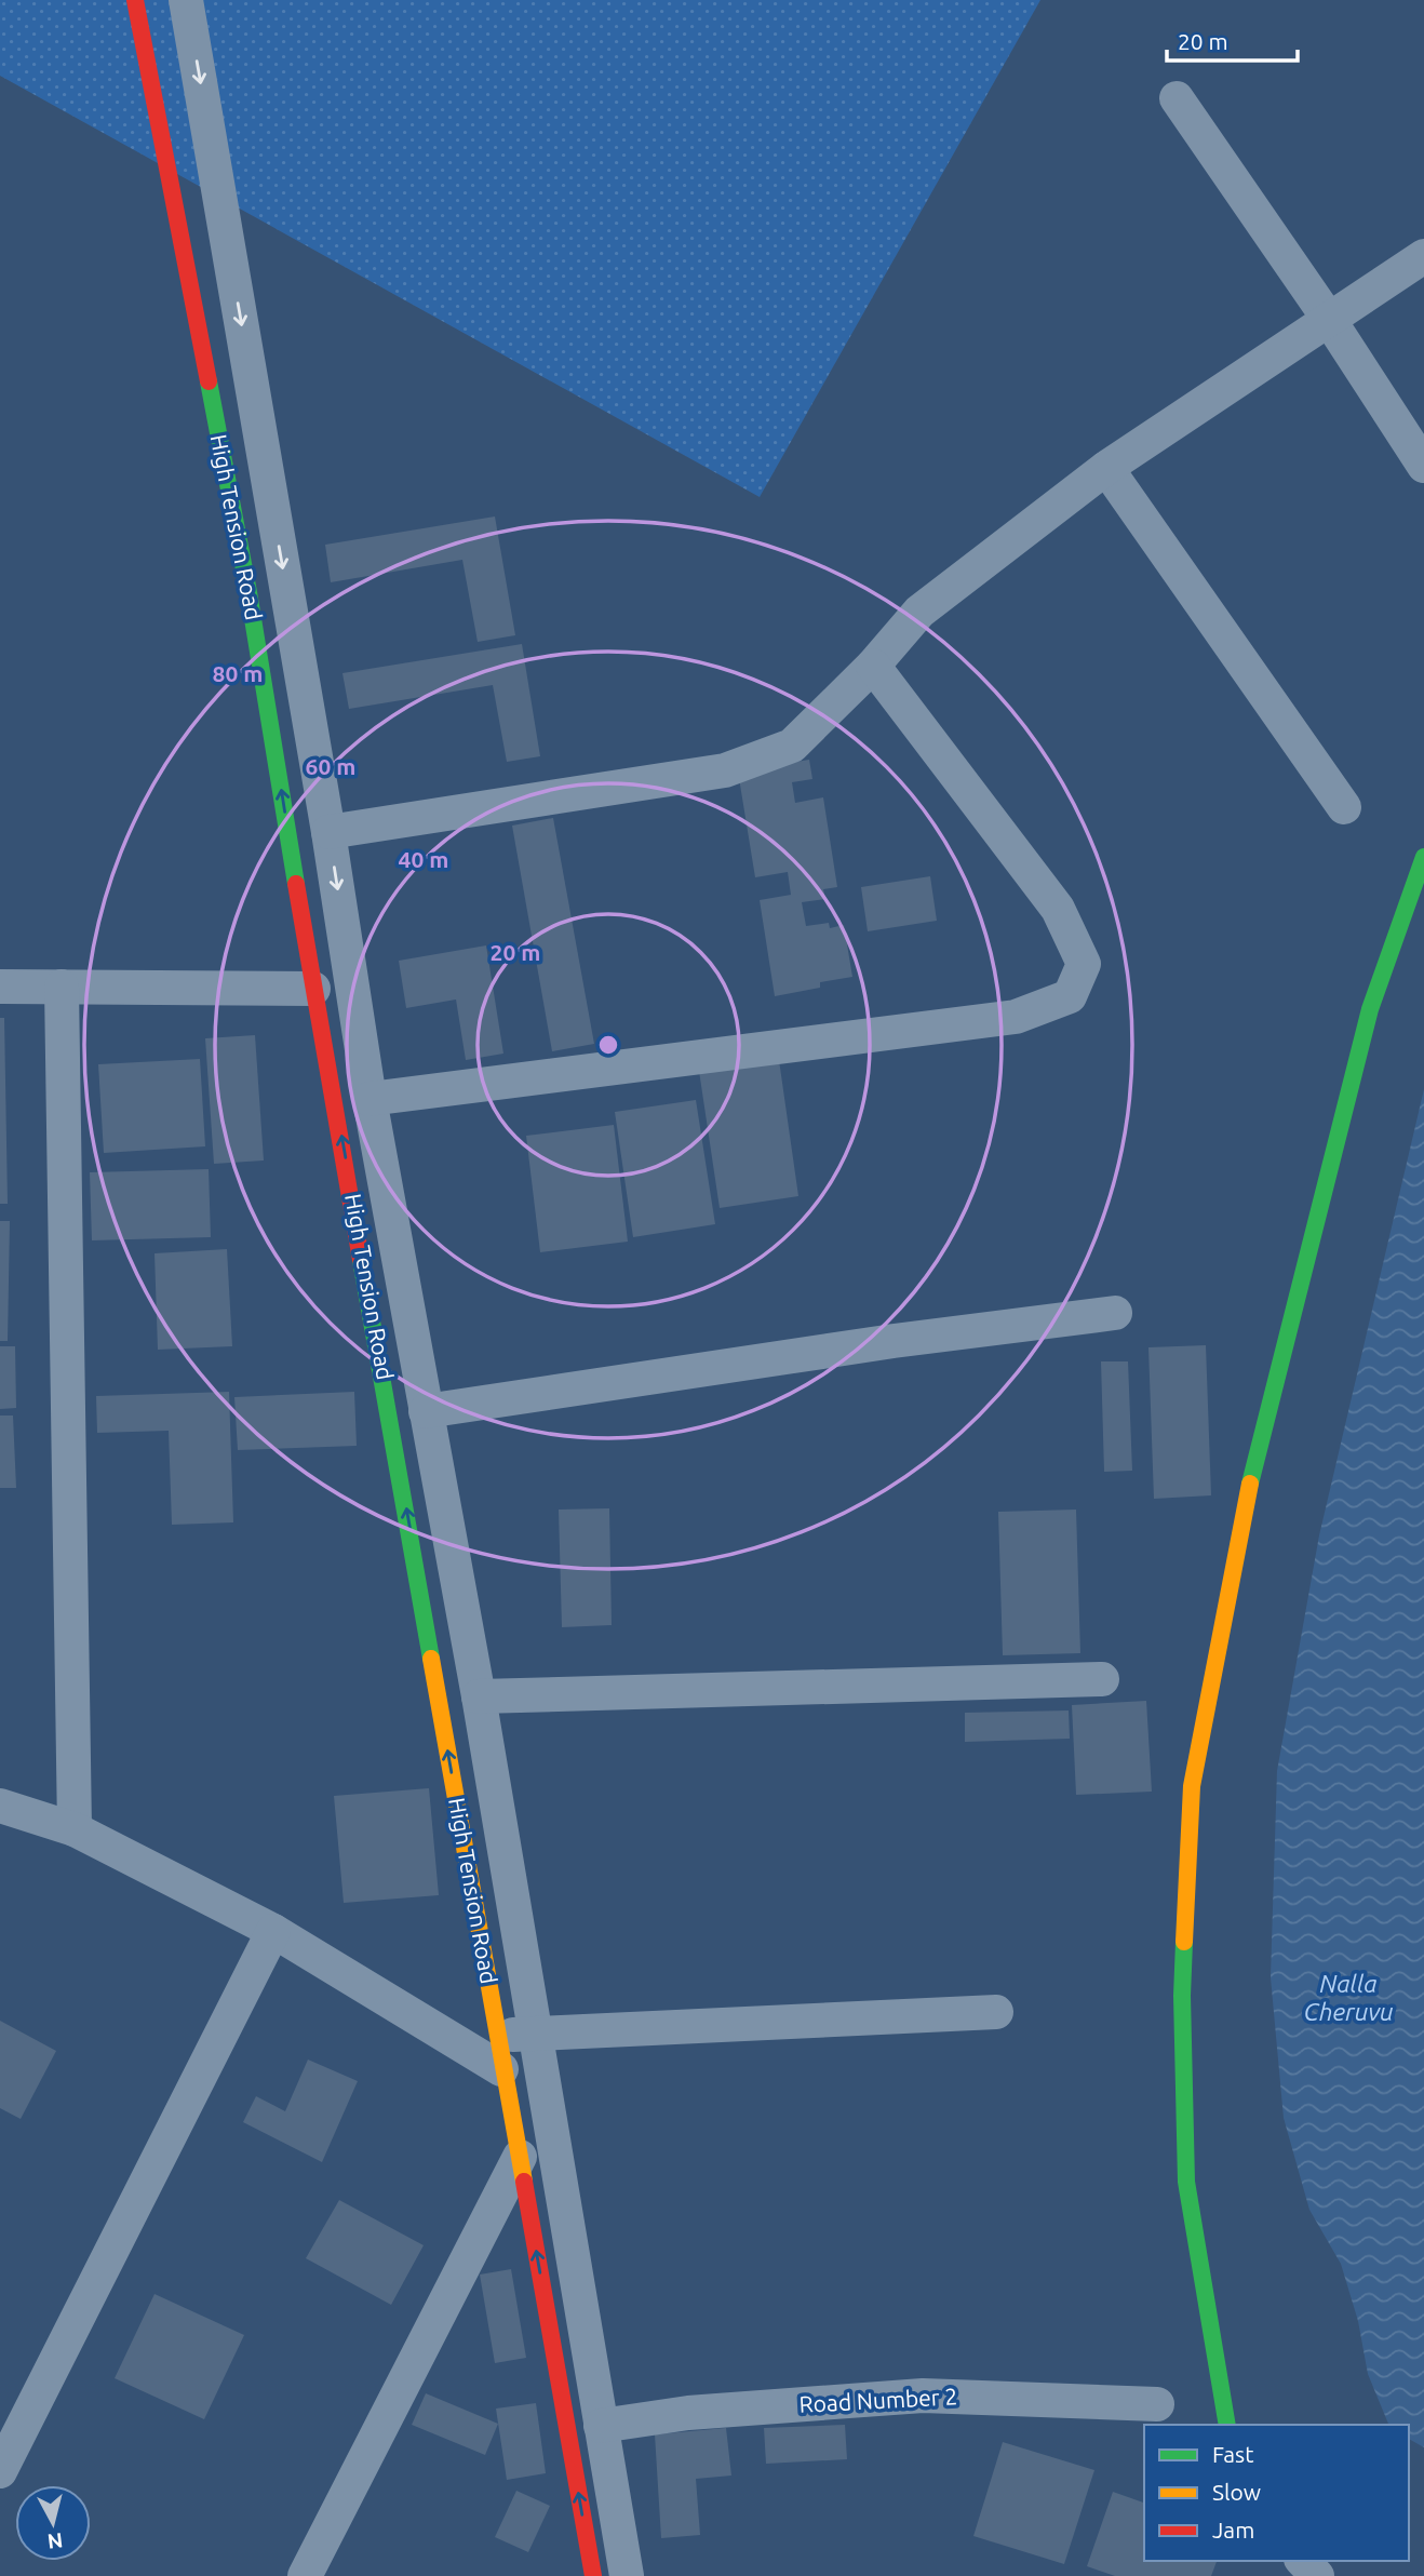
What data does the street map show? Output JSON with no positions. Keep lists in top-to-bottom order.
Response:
{
  "streets": {
    "street": ["High Tension Road", "Road Number 2"]
  },
  "crossings": [
    ["High Tension Road", "Road Number 2"]
  ],
  "water": ["Nalla Cheruvu"],
  "legend": ["Fast", "Slow", "Jam"],
  "scale_bar": "20 m",
  "north": "bottom",
  "rings": [
    "80 m",
    "60 m",
    "40 m",
    "20 m"
  ]
}
